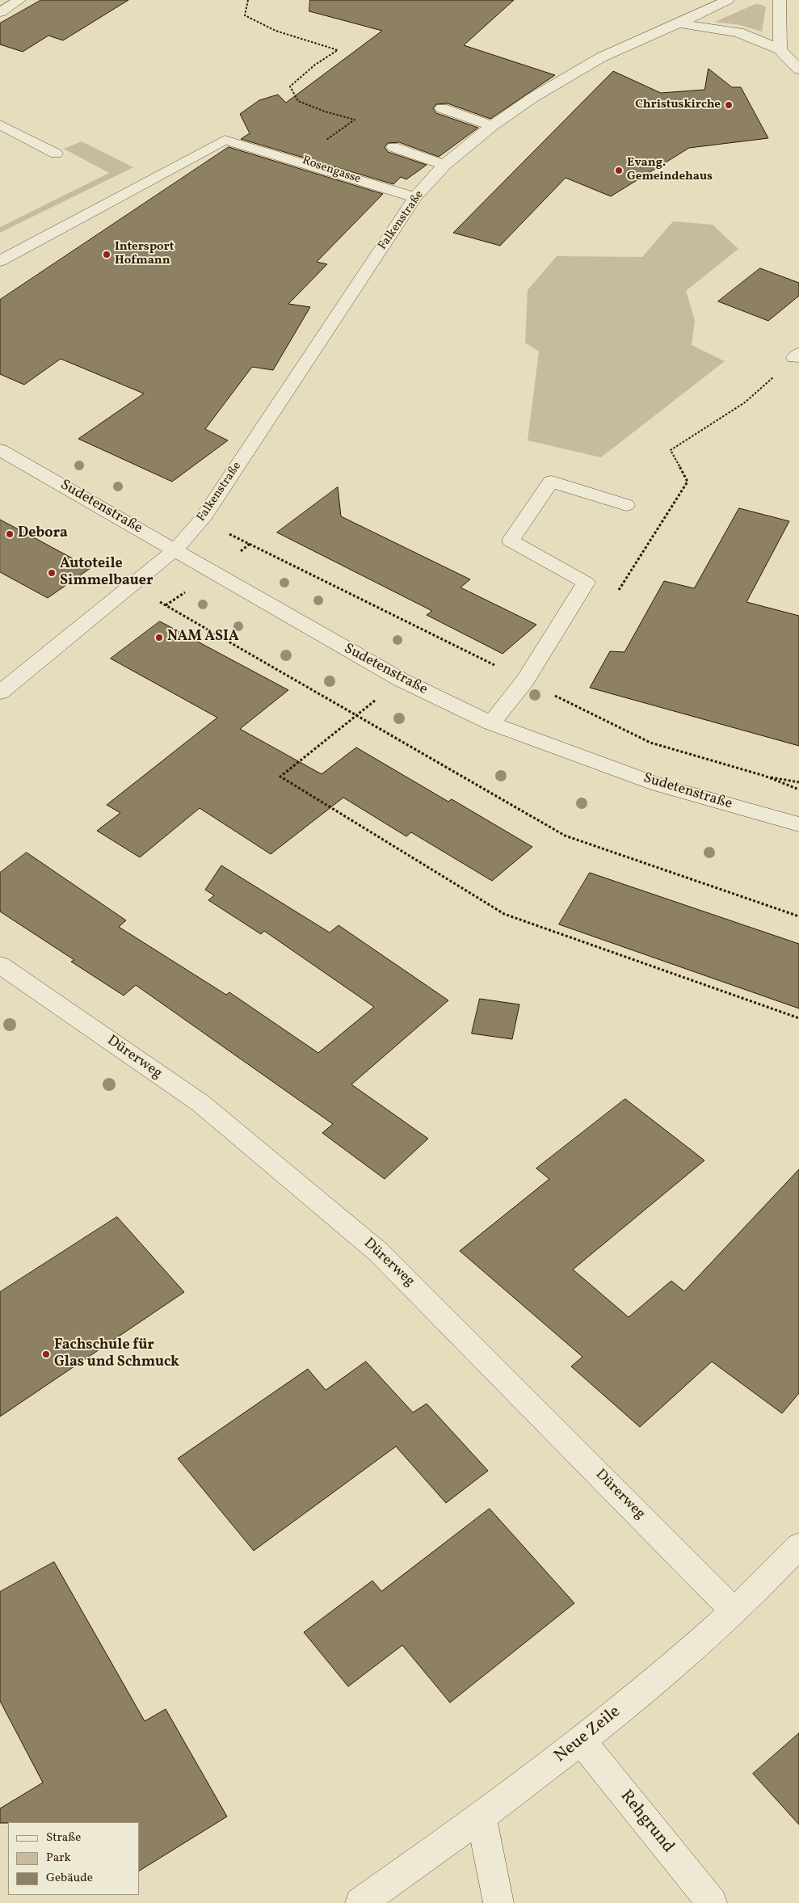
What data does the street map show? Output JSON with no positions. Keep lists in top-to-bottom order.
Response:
{
  "streets": {
    "street": [
      "Rosengasse",
      "Falkenstraße",
      "Sudetenstraße",
      "Dürerweg",
      "Neue Zeile",
      "Rehgrund"
    ]
  },
  "crossings": [
    ["Rosengasse", "Falkenstraße"],
    ["Falkenstraße", "Sudetenstraße"],
    ["Dürerweg", "Neue Zeile"],
    ["Neue Zeile", "Rehgrund"]
  ],
  "places": [
    "Christuskirche",
    "Evang. Gemeindehaus",
    "Intersport Hofmann",
    "Debora",
    "Autoteile Simmelbauer",
    "NAM ASIA",
    "Fachschule für Glas und Schmuck"
  ],
  "legend": ["Straße", "Park", "Gebäude"]
}
